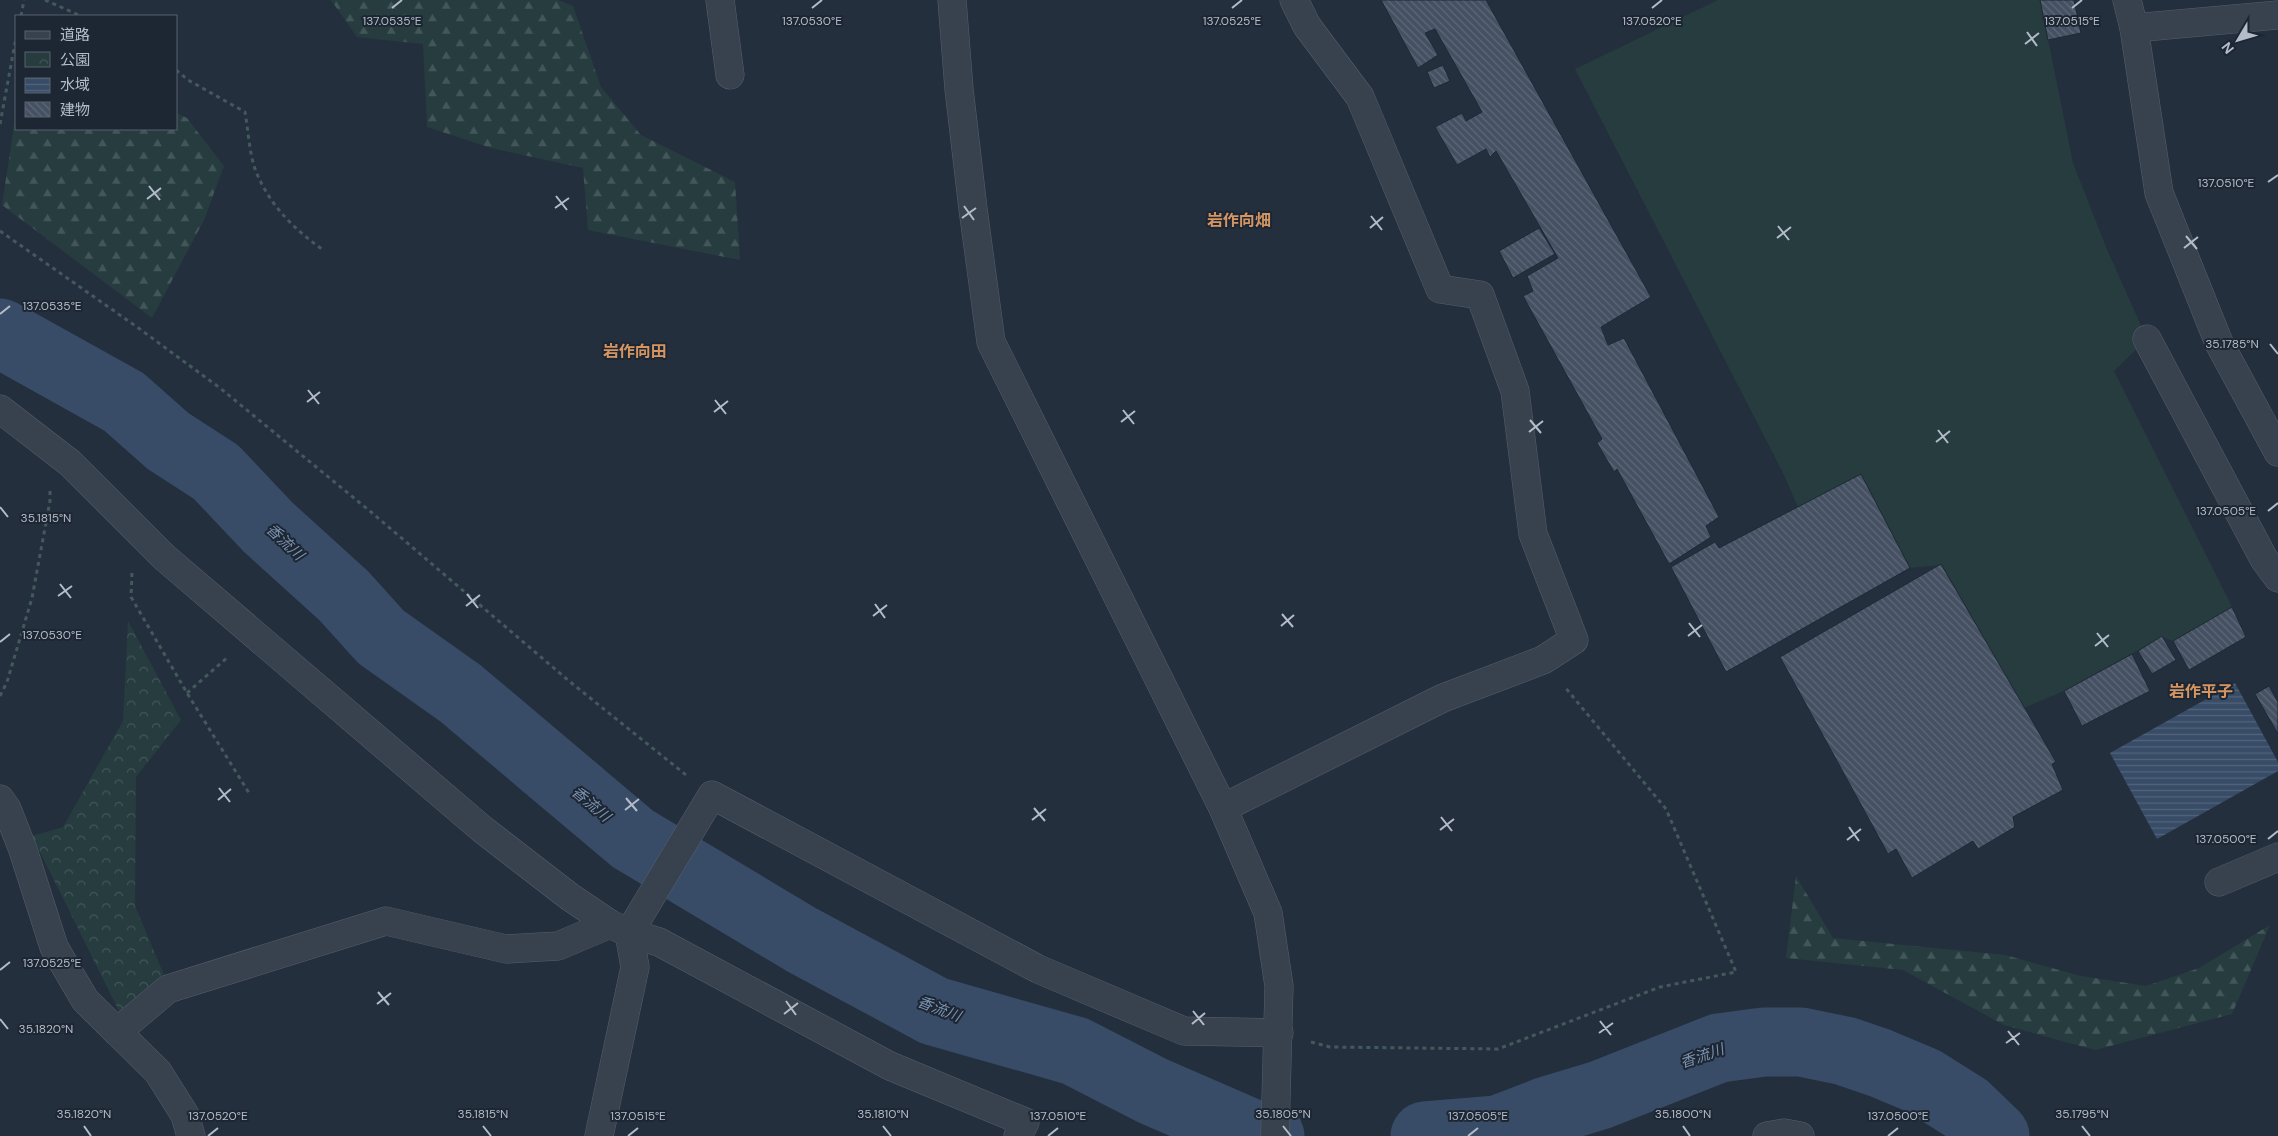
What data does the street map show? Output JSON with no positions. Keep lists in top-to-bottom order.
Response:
{
  "districts": ["岩作向畑", "岩作向田", "岩作平子"],
  "water": ["香流川"],
  "legend": [
    "道路",
    "公園",
    "水域",
    "建物"
  ],
  "north": "bottom left",
  "coordinates": [
    "137.0535°E",
    "137.0530°E",
    "137.0520°E",
    "137.0515°E",
    "137.0525°E",
    "137.0510°E",
    "35.1785°N",
    "137.0505°E",
    "35.1815°N",
    "137.0500°E",
    "35.1820°N",
    "35.1810°N",
    "35.1805°N",
    "35.1800°N",
    "35.1795°N"
  ]
}
